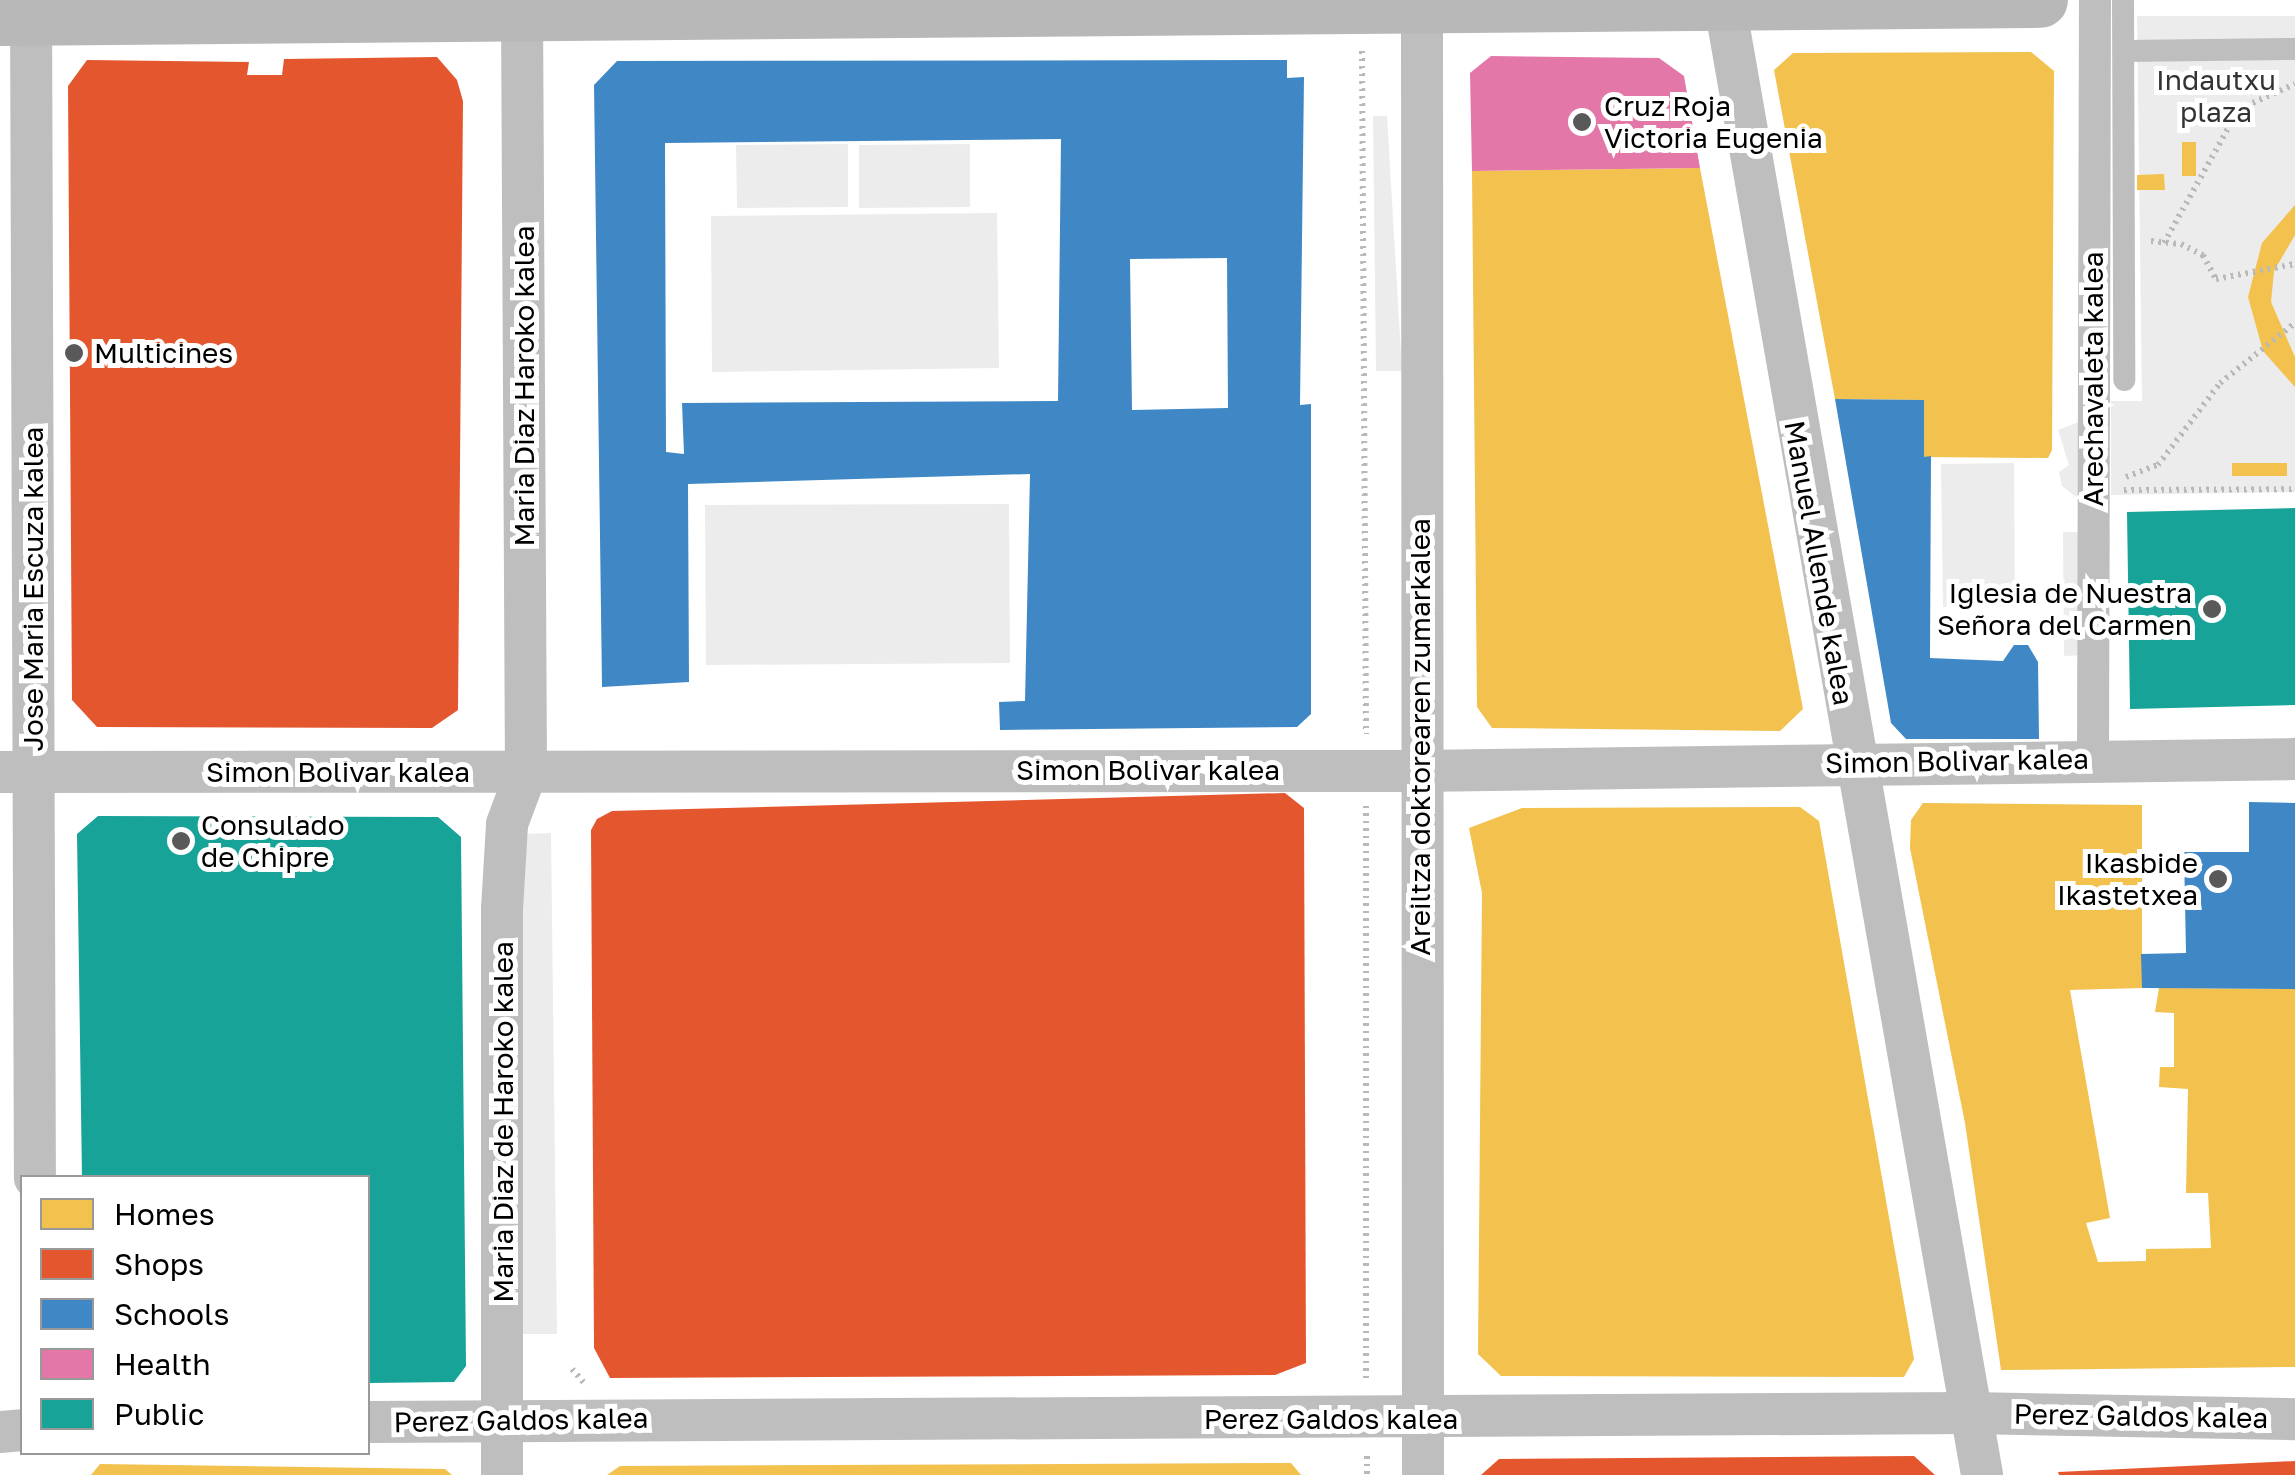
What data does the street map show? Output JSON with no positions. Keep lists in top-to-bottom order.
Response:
{
  "streets": {
    "street": [
      "Arechavaleta kalea",
      "Maria Diaz Haroko kalea",
      "Manuel Allende kalea",
      "Jose Maria Escuza kalea",
      "Areiltza doktorearen zumarkalea",
      "Simon Bolivar kalea",
      "Maria Diaz de Haroko kalea",
      "Perez Galdos kalea"
    ]
  },
  "crossings": [
    ["Arechavaleta kalea", "Simon Bolivar kalea"],
    ["Maria Diaz Haroko kalea", "Simon Bolivar kalea"],
    ["Maria Diaz Haroko kalea", "Maria Diaz de Haroko kalea"],
    ["Manuel Allende kalea", "Simon Bolivar kalea"],
    ["Manuel Allende kalea", "Perez Galdos kalea"],
    ["Jose Maria Escuza kalea", "Simon Bolivar kalea"],
    ["Areiltza doktorearen zumarkalea", "Simon Bolivar kalea"],
    ["Areiltza doktorearen zumarkalea", "Perez Galdos kalea"],
    ["Simon Bolivar kalea", "Maria Diaz de Haroko kalea"],
    ["Maria Diaz de Haroko kalea", "Perez Galdos kalea"]
  ],
  "parks": ["Indautxu plaza"],
  "places": [
    "Cruz Roja Victoria Eugenia",
    "Multicines",
    "Iglesia de Nuestra Señora del Carmen",
    "Consulado de Chipre",
    "Ikasbide Ikastetxea"
  ],
  "legend": [
    "Homes",
    "Shops",
    "Schools",
    "Health",
    "Public"
  ]
}
